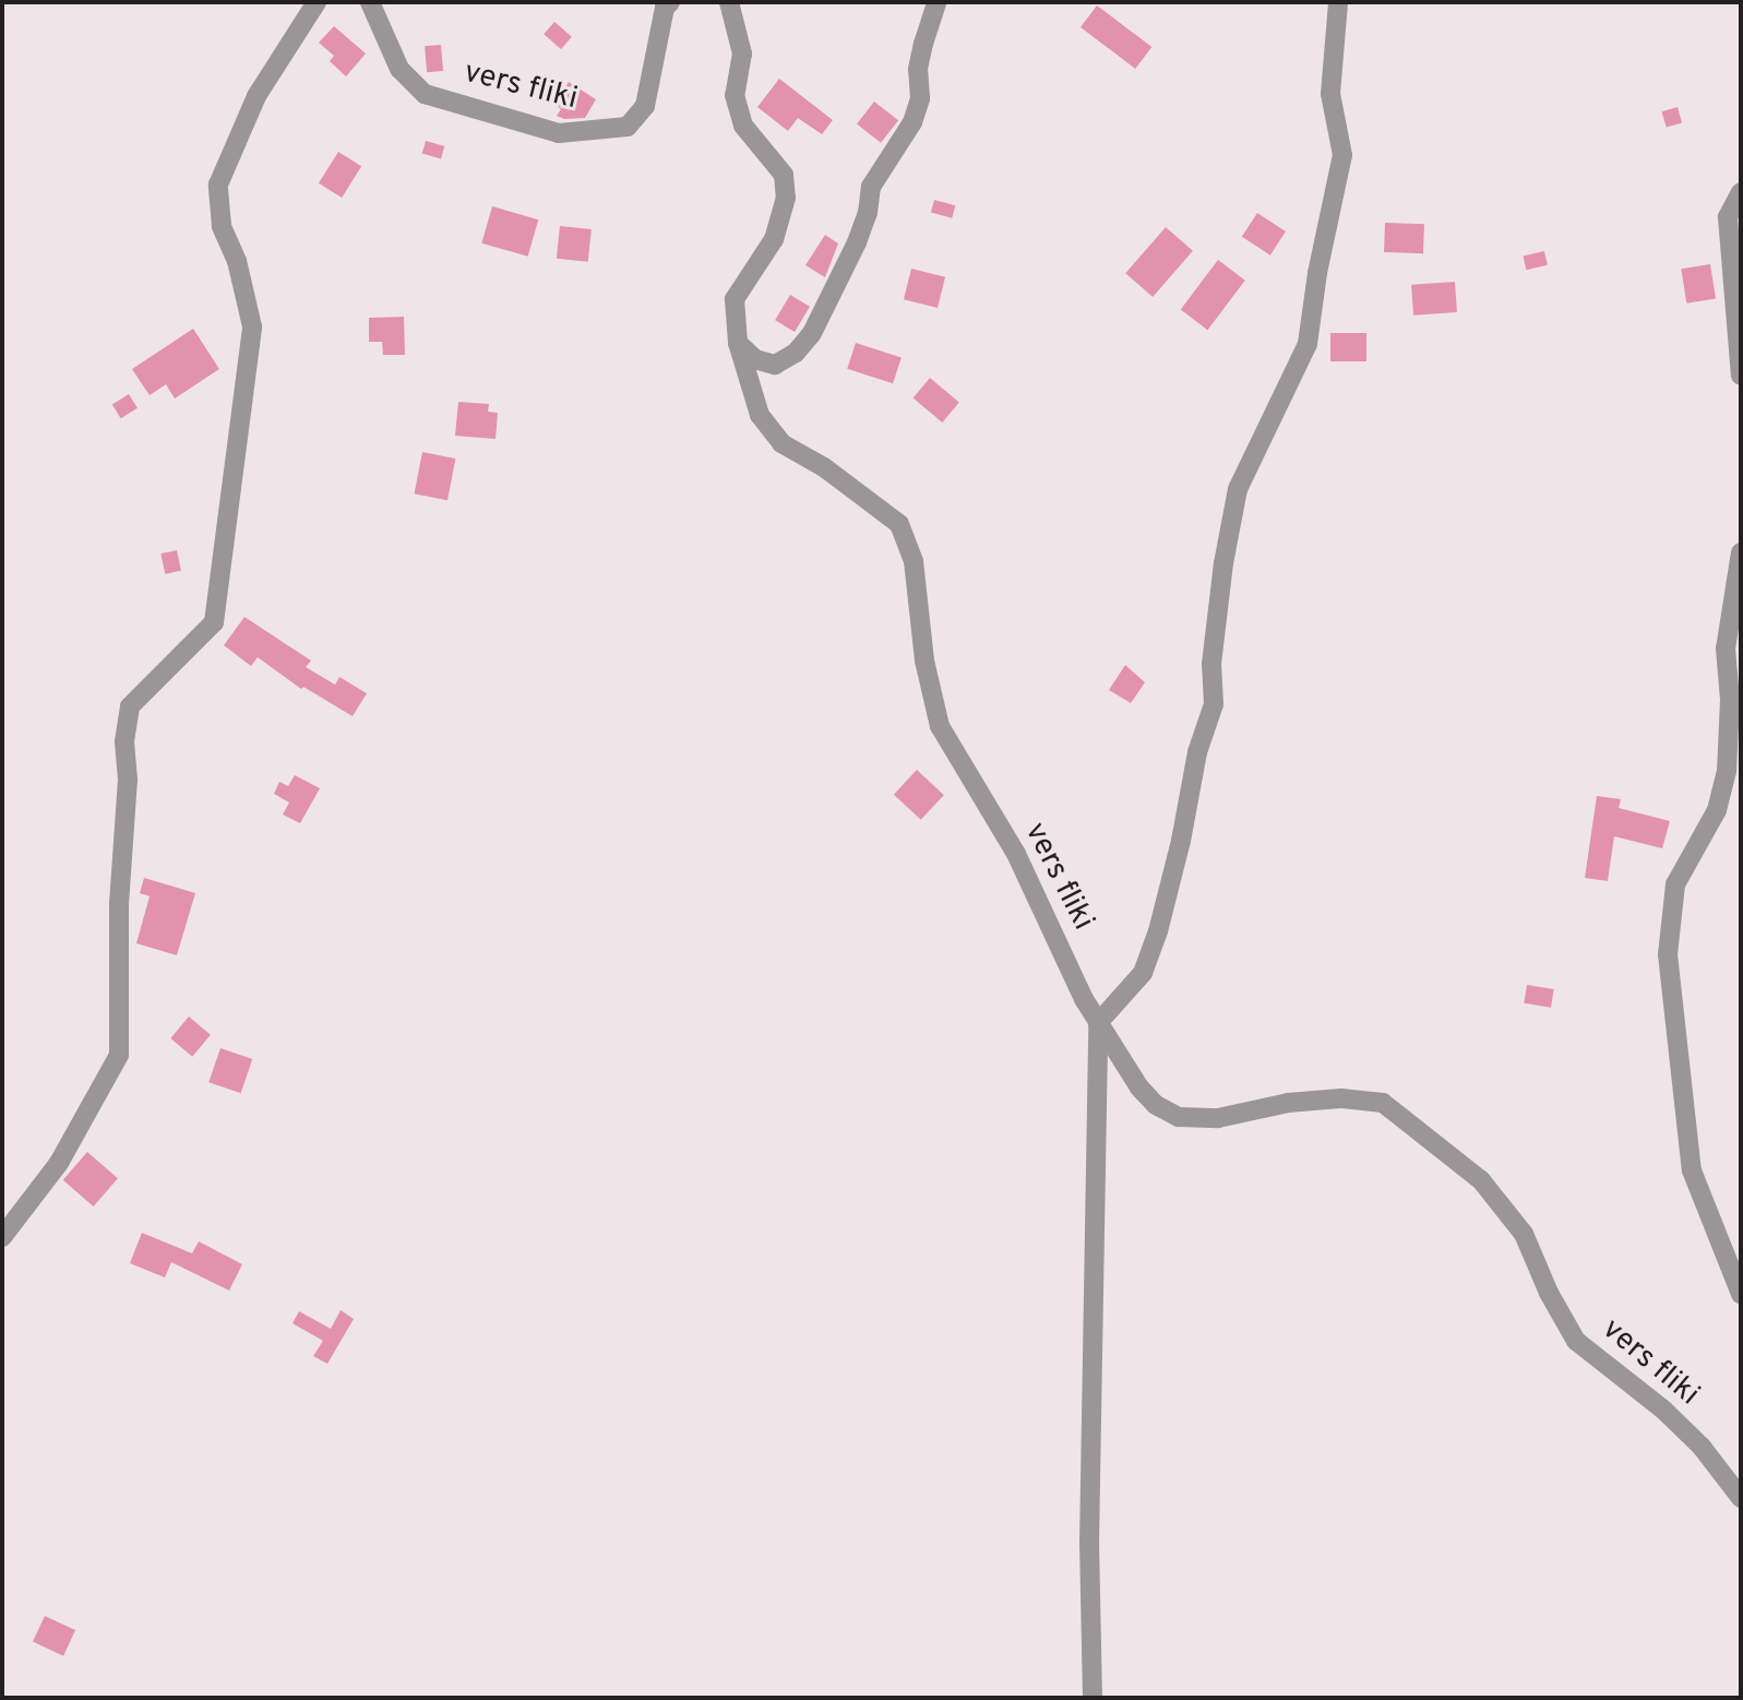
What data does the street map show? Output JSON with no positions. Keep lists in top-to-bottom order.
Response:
{
  "streets": {
    "street": ["vers fliki"]
  }
}
